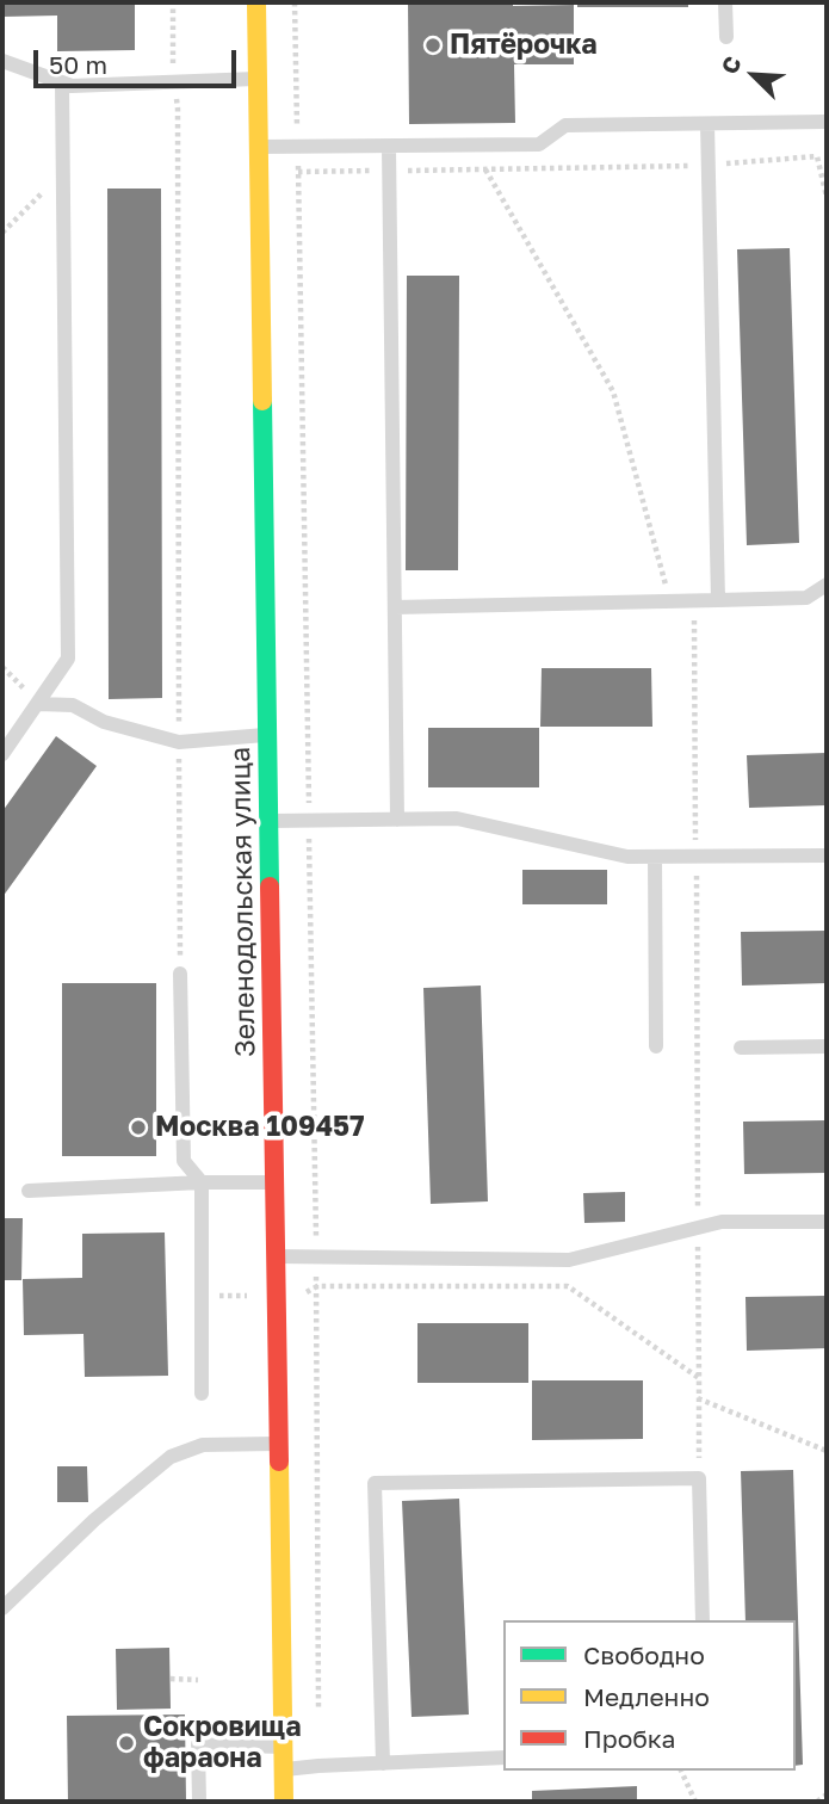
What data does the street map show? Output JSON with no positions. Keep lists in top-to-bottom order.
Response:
{
  "streets": {
    "street": ["Зеленодольская улица"]
  },
  "places": ["Пятёрочка", "Москва 109457", "Сокровища фараона"],
  "legend": ["Свободно", "Медленно", "Пробка"],
  "scale_bar": "50 m",
  "north": "top left"
}
